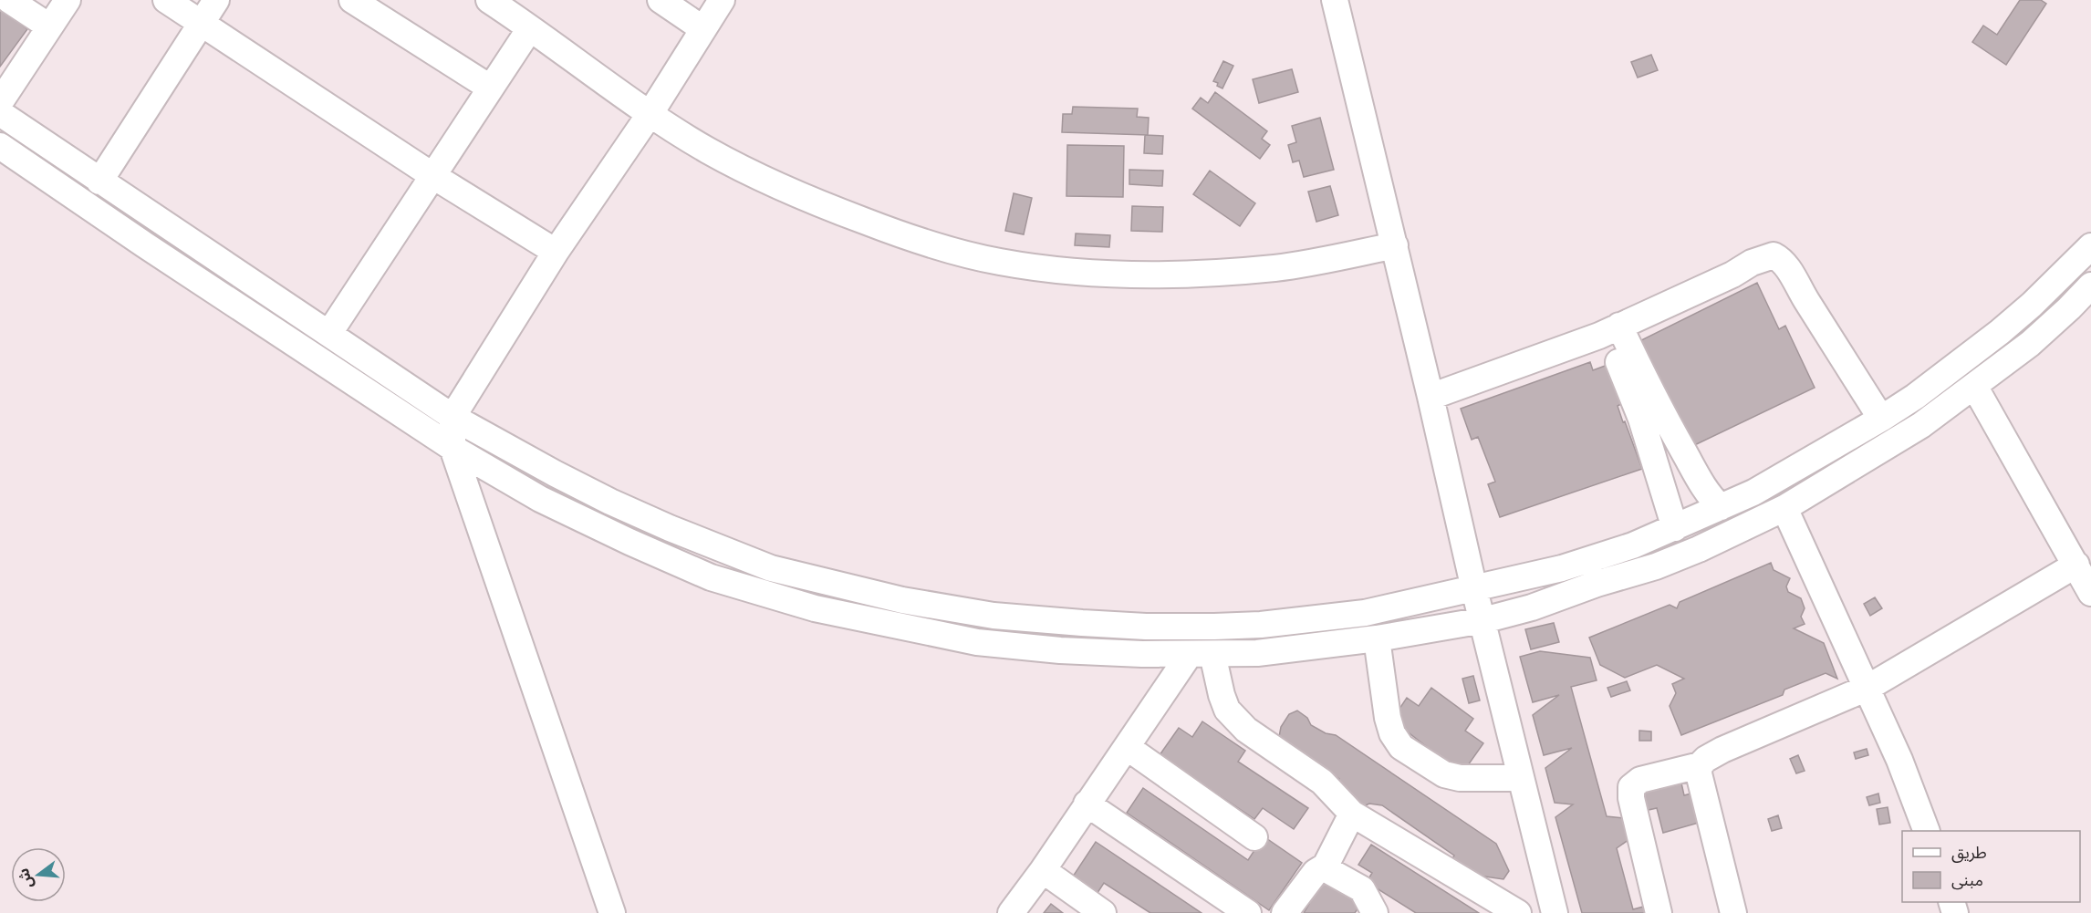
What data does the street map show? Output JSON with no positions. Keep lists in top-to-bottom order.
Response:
{
  "legend": ["طريق", "مبنى"],
  "north": "left"
}
